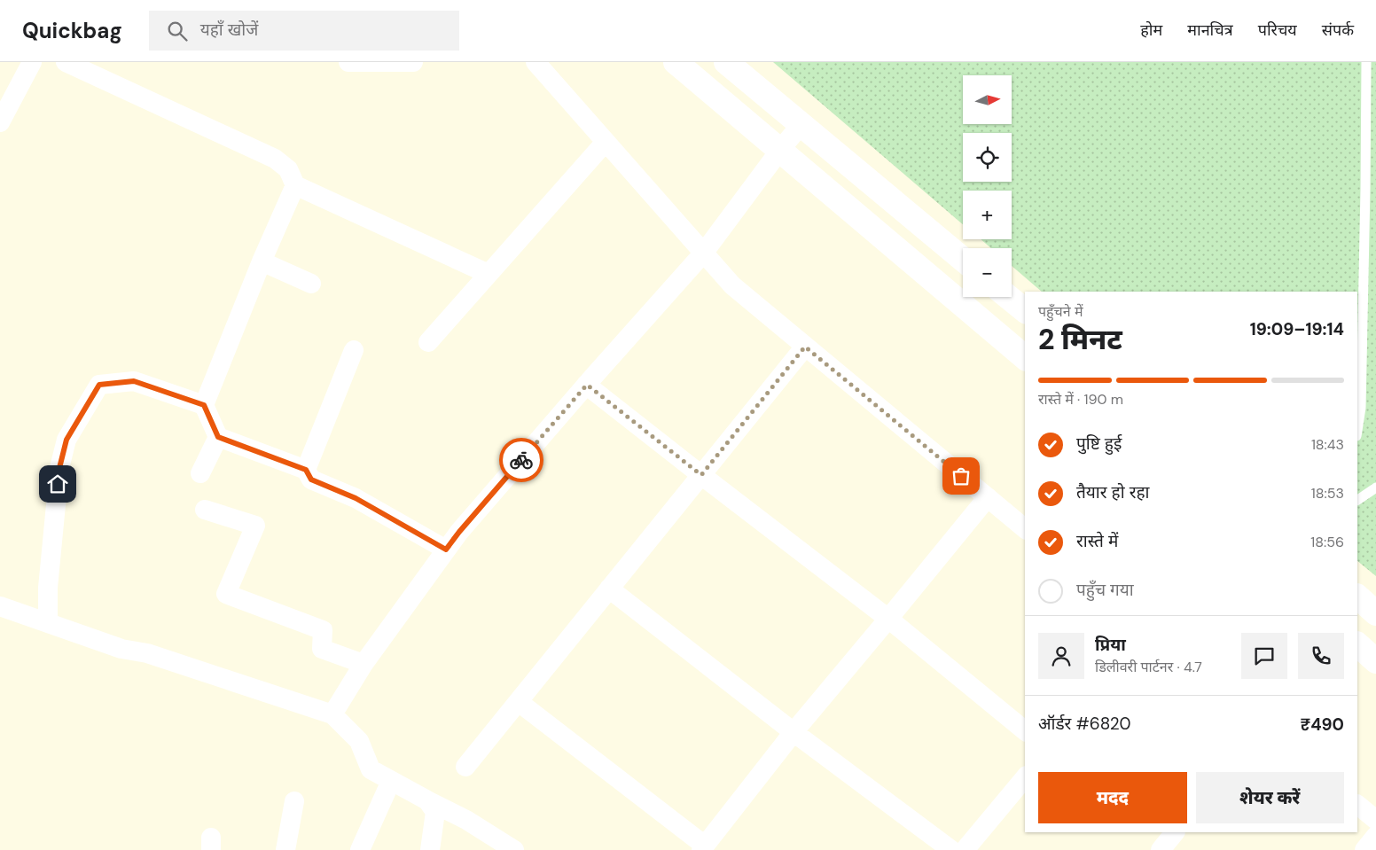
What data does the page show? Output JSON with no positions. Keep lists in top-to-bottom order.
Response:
{
  "north": "right",
  "page": {
    "header": "Quickbag",
    "search": "यहाँ खोजें",
    "nav": [
      "होम",
      "मानचित्र",
      "परिचय",
      "संपर्क"
    ],
    "map_buttons": ["+", "−"],
    "heading": ["2 मिनट", "पहुँचने में", "19:09–19:14"],
    "panel": [
      "प्रिया",
      "डिलीवरी पार्टनर · 4.7",
      "ऑर्डर #6820",
      "₹490"
    ],
    "bar": "रास्ते में · 190 m",
    "list": [
      ["पुष्टि हुई", "18:43"],
      ["तैयार हो रहा", "18:53"],
      ["रास्ते में", "18:56"],
      "पहुँच गया"
    ],
    "buttons": ["मदद", "शेयर करें"]
  }
}
